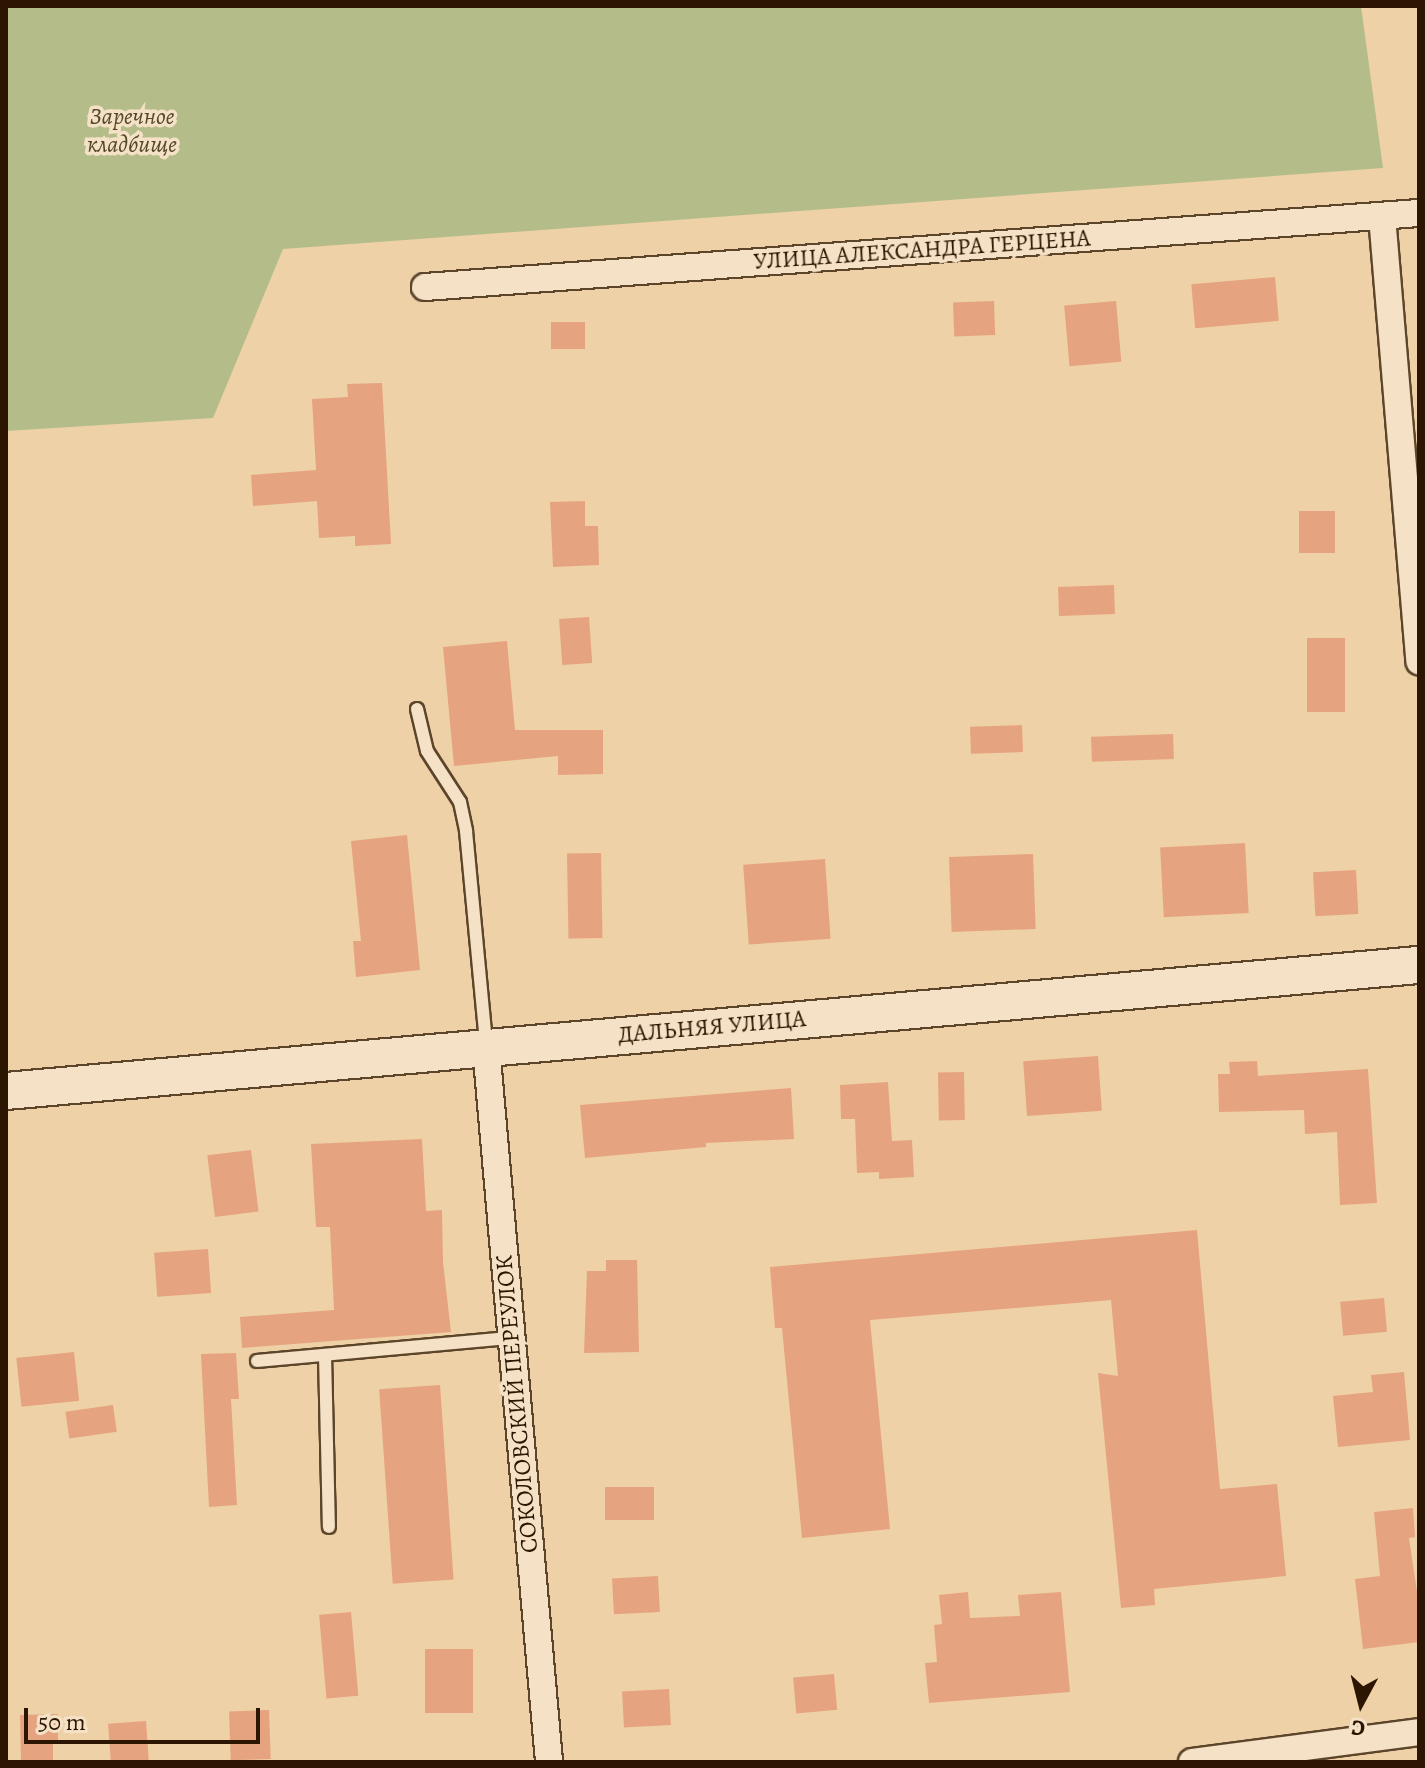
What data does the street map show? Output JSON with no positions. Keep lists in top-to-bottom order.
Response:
{
  "streets": {
    "main road": ["ДАЛЬНЯЯ УЛИЦА"],
    "street": ["УЛИЦА АЛЕКСАНДРА ГЕРЦЕНА", "СОКОЛОВСКИЙ ПЕРЕУЛОК"]
  },
  "crossings": [
    ["ДАЛЬНЯЯ УЛИЦА", "СОКОЛОВСКИЙ ПЕРЕУЛОК"]
  ],
  "parks": ["Заречное кладбище"],
  "scale_bar": "50 m",
  "north": "bottom"
}
